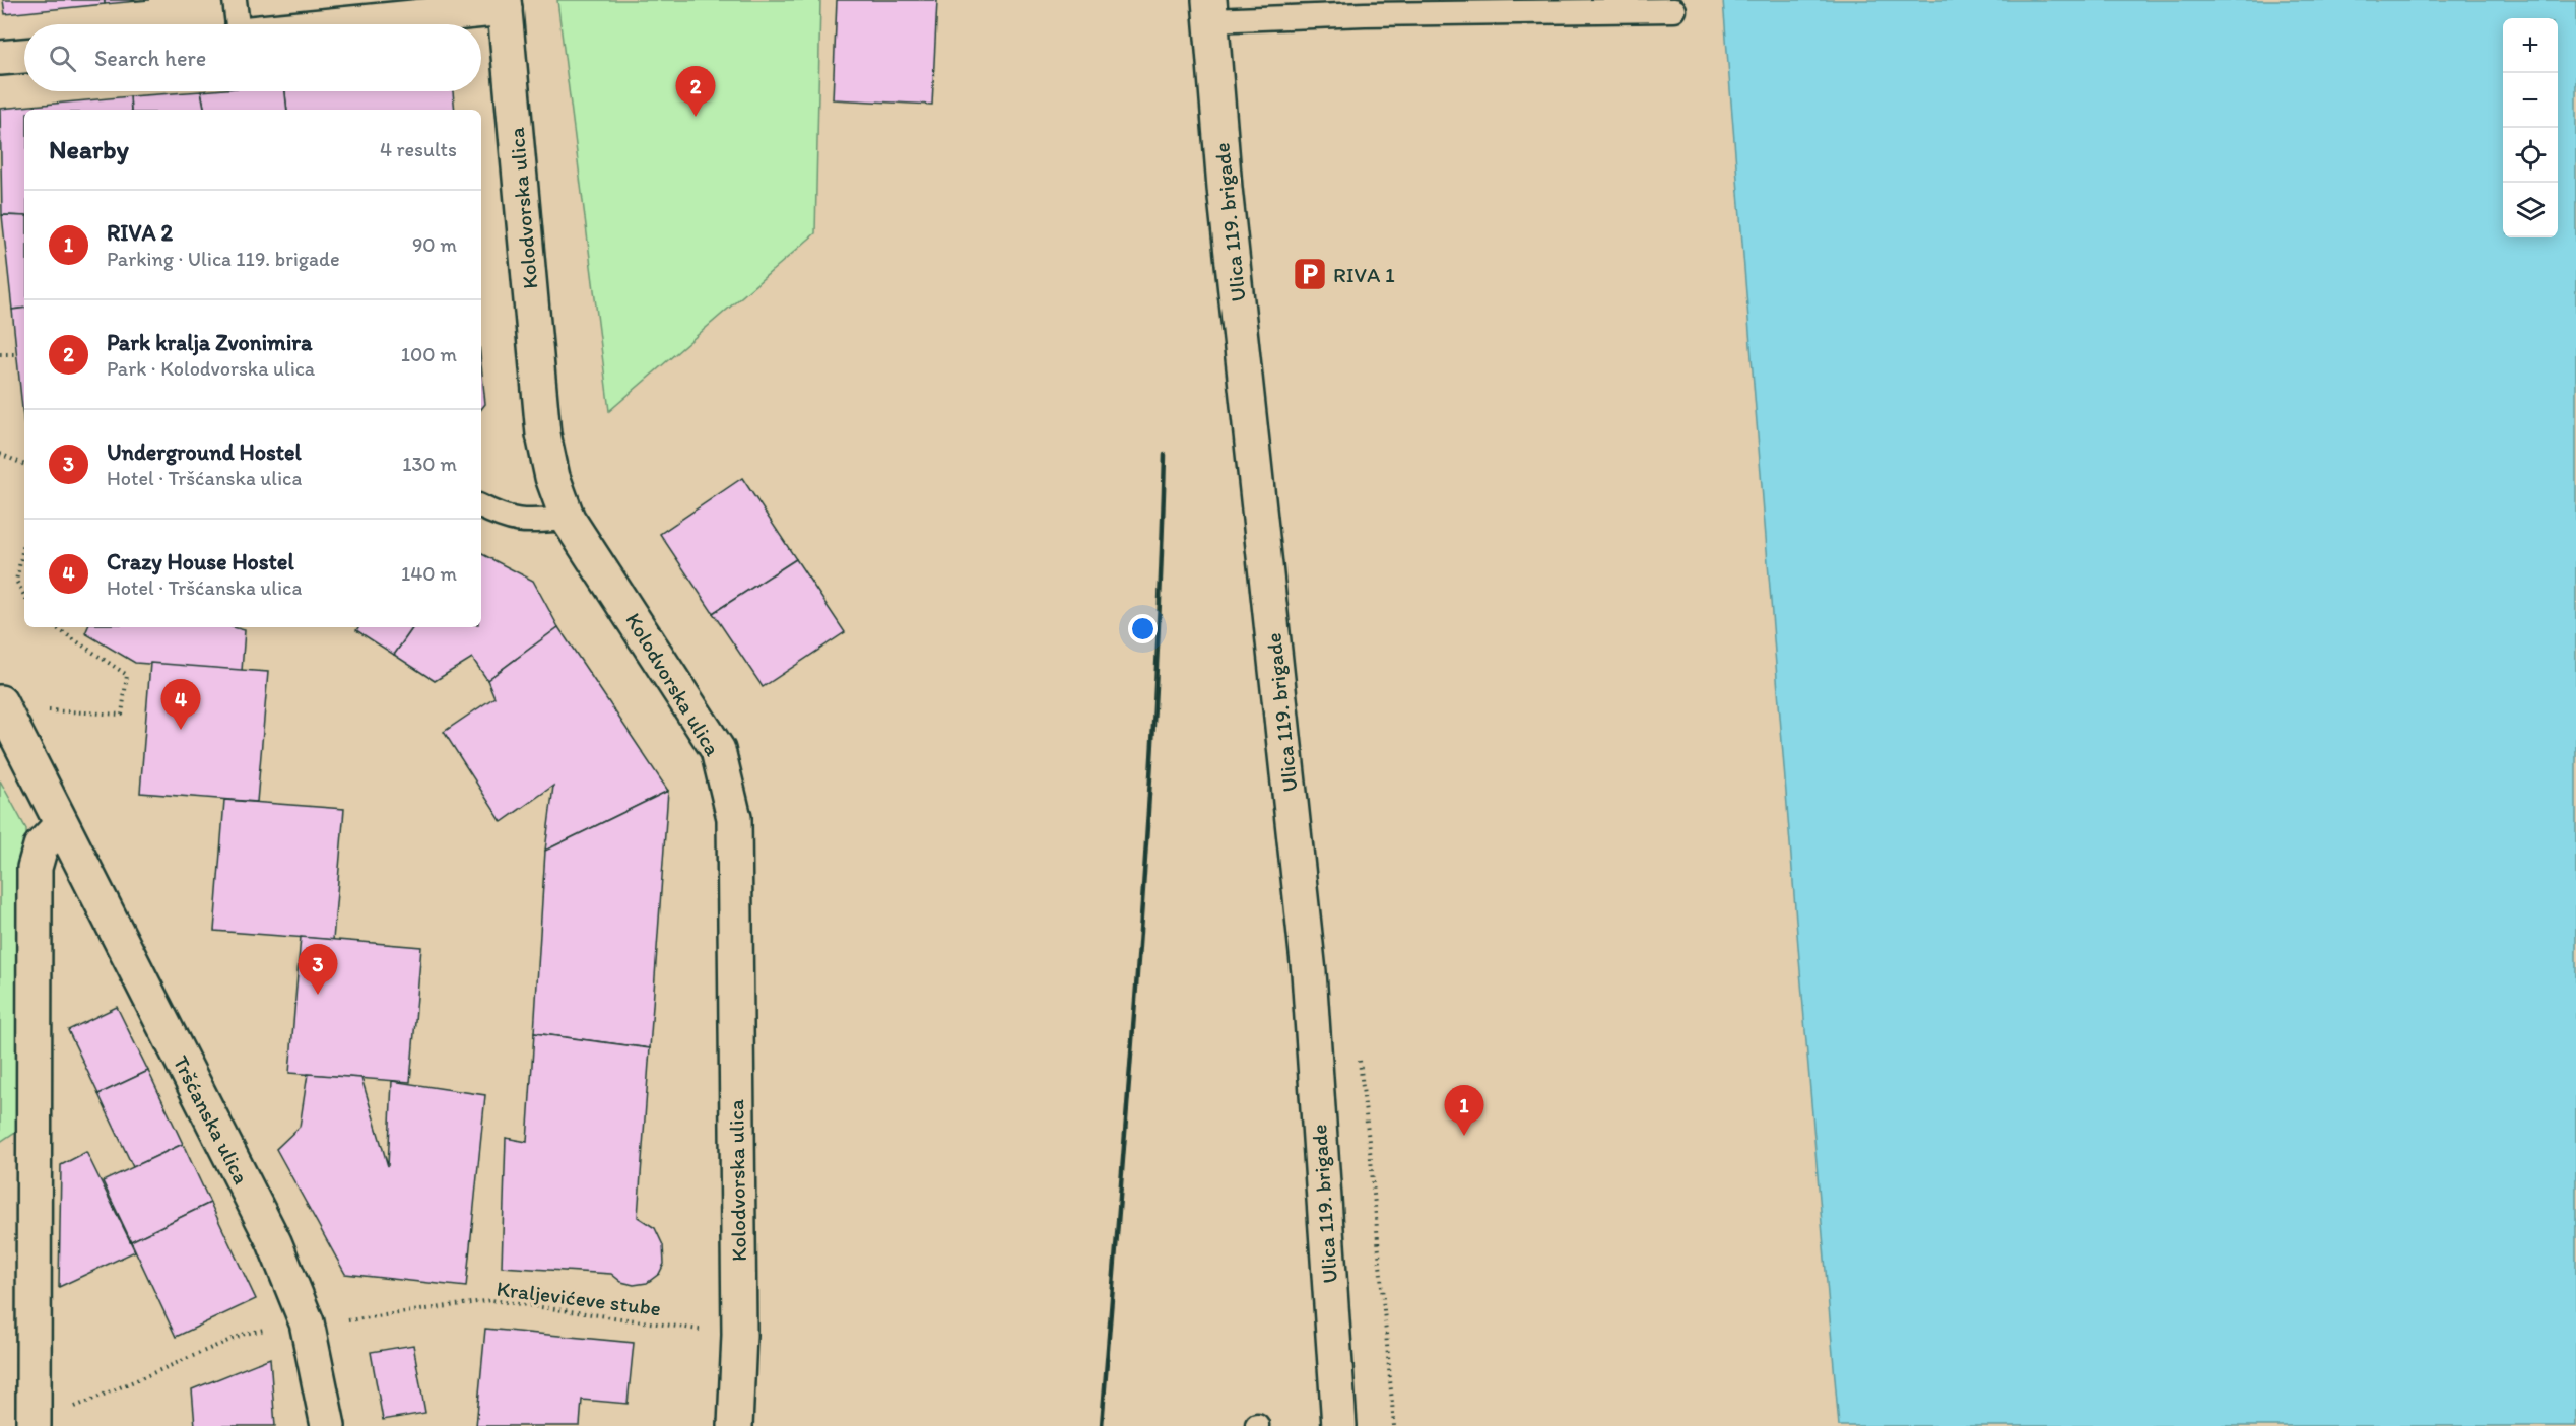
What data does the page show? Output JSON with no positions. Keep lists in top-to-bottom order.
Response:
{
  "streets": {
    "street": ["Kolodvorska ulica", "Ulica 119. brigade", "Tršćanska ulica"],
    "path": ["Kraljevićeve stube"]
  },
  "crossings": [
    ["Kolodvorska ulica", "Kraljevićeve stube"],
    ["Tršćanska ulica", "Kraljevićeve stube"]
  ],
  "places": {
    "parking": ["RIVA 1"]
  },
  "page": {
    "map_buttons": ["+", "−"],
    "search": "Search here",
    "pins": [
      "2",
      "4",
      "3",
      "1"
    ],
    "heading": ["Nearby", "4 results"],
    "list": [
      {
        "mark": "1",
        "name": "RIVA 2",
        "note": "Parking · Ulica 119. brigade",
        "value": "90 m"
      },
      {
        "mark": "2",
        "name": "Park kralja Zvonimira",
        "note": "Park · Kolodvorska ulica",
        "value": "100 m"
      },
      {
        "mark": "3",
        "name": "Underground Hostel",
        "note": "Hotel · Tršćanska ulica",
        "value": "130 m"
      },
      {
        "mark": "4",
        "name": "Crazy House Hostel",
        "note": "Hotel · Tršćanska ulica",
        "value": "140 m"
      }
    ]
  }
}
